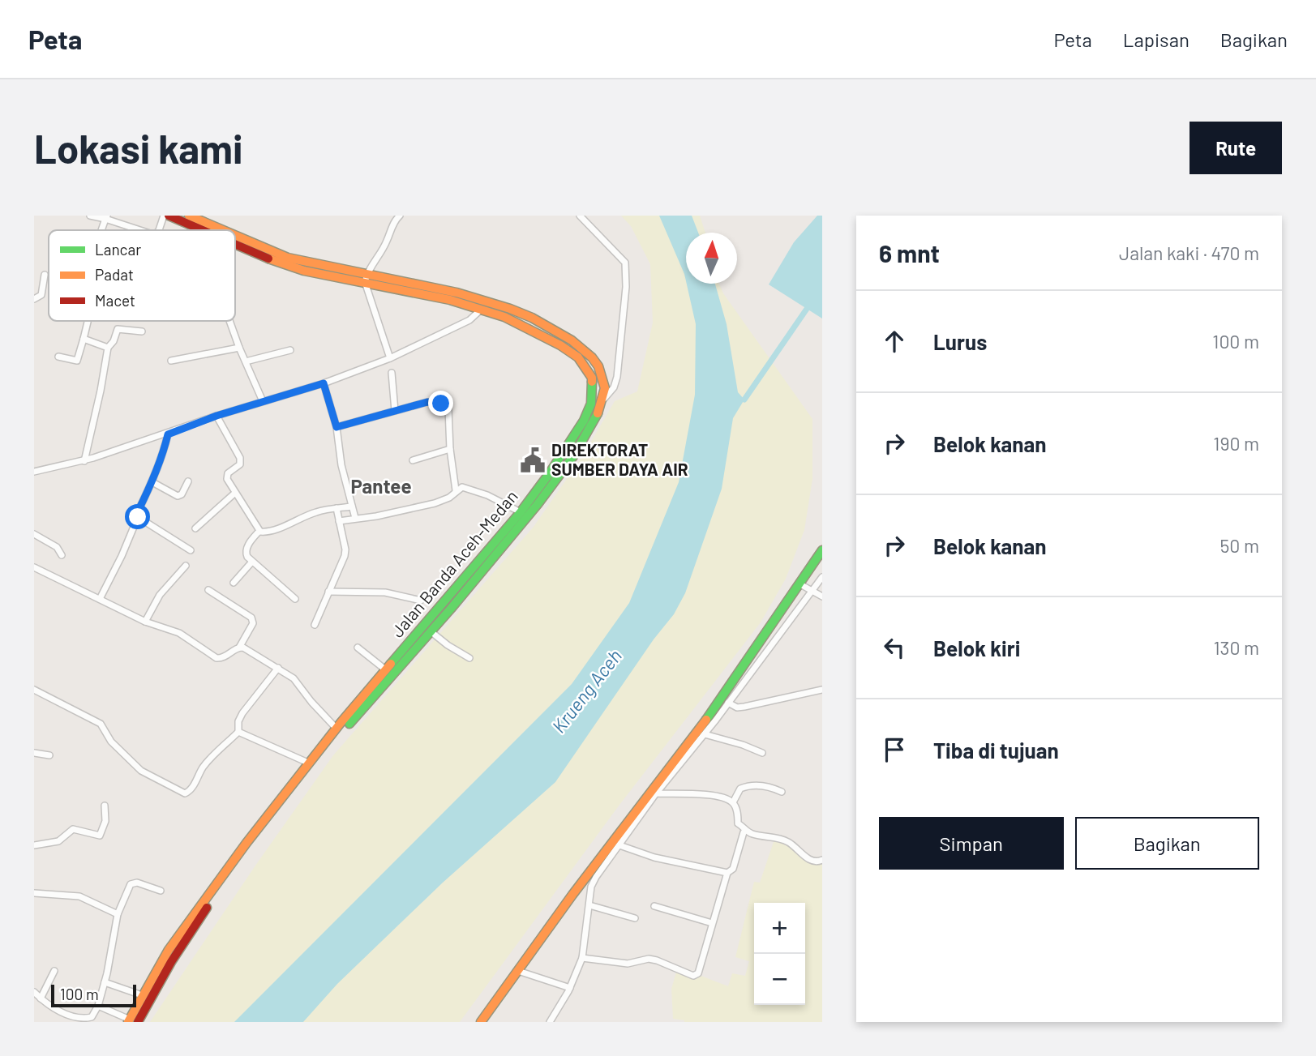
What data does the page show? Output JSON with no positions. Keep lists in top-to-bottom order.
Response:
{
  "streets": {
    "main road": ["Jalan Banda Aceh-Medan"]
  },
  "districts": ["Pantee"],
  "water": ["Krueng Aceh"],
  "places": {
    "public building": ["DIREKTORAT SUMBER DAYA AIR"]
  },
  "legend": ["Lancar", "Padat", "Macet"],
  "scale_bar": "100 m",
  "north": "top",
  "page": {
    "header": "Peta",
    "nav": ["Peta", "Lapisan", "Bagikan"],
    "buttons": [
      "Rute",
      ["Simpan", "Bagikan"]
    ],
    "title": "Lokasi kami",
    "heading": ["6 mnt", "Jalan kaki · 470 m"],
    "list": [
      ["Lurus", "100 m"],
      ["Belok kanan", "190 m"],
      ["Belok kanan", "50 m"],
      ["Belok kiri", "130 m"],
      "Tiba di tujuan"
    ],
    "map_buttons": ["+", "−"],
    "scale": "100 m"
  }
}
